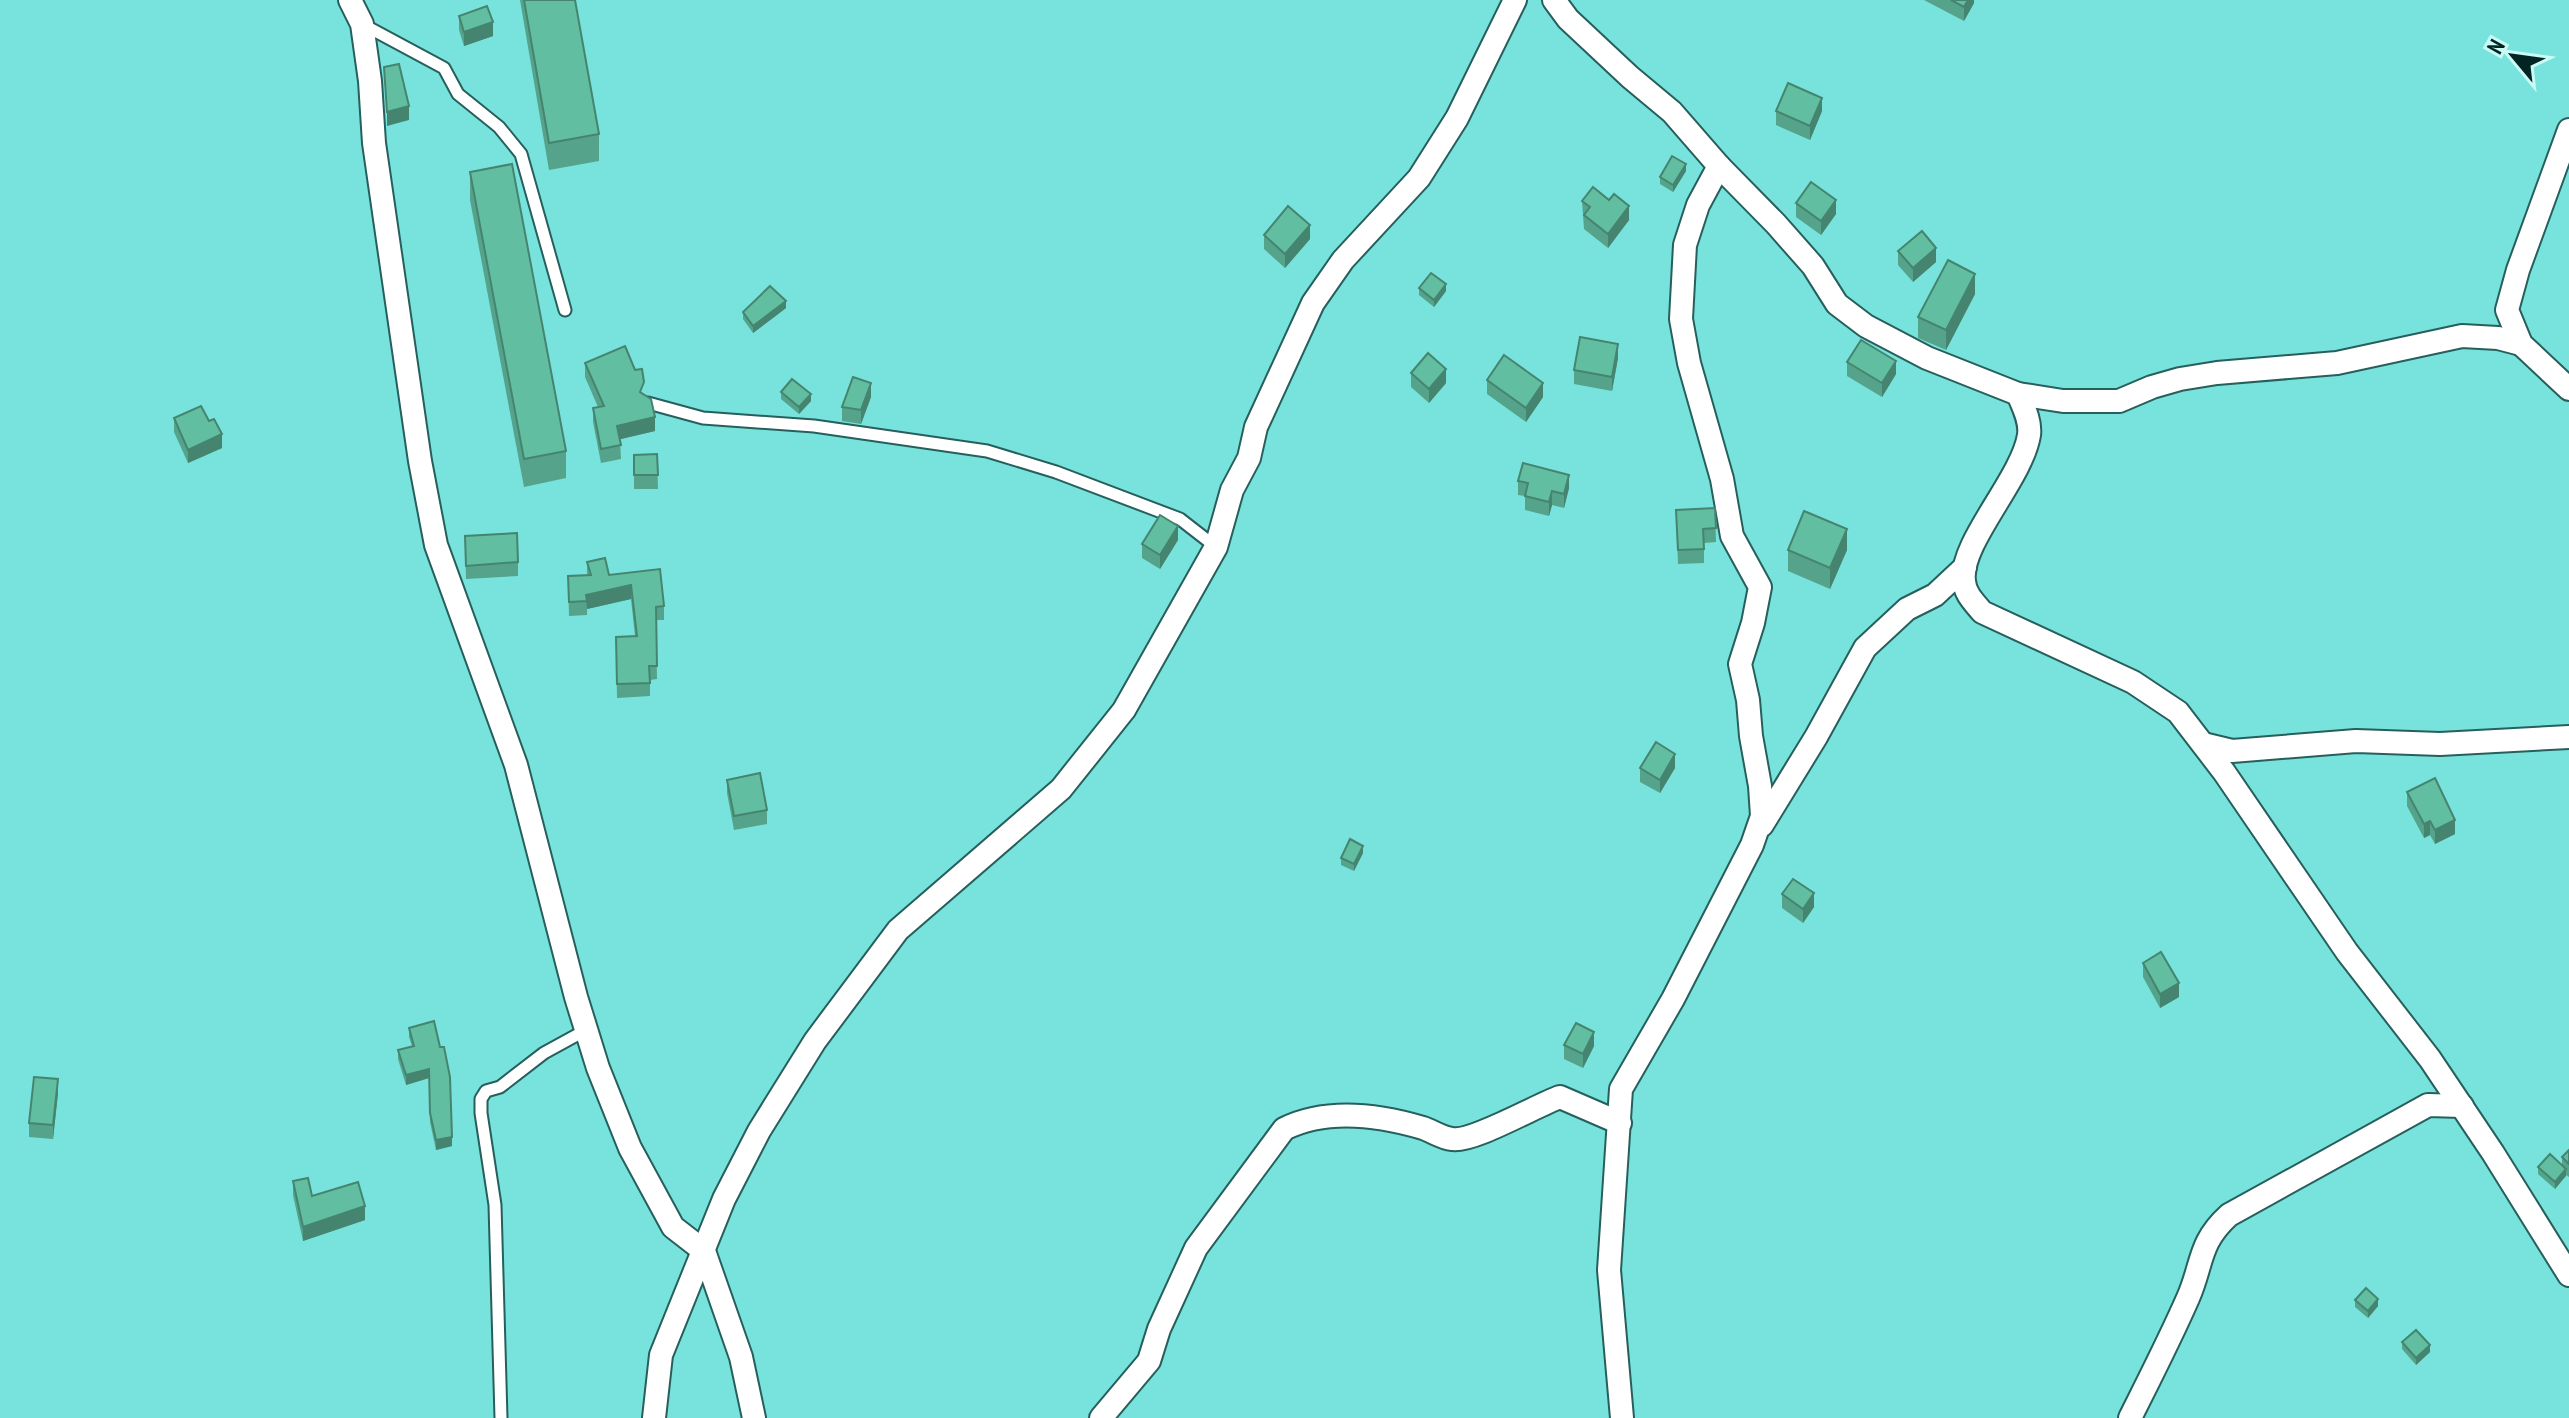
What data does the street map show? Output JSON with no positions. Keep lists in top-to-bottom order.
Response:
{
  "north": "top left"
}
